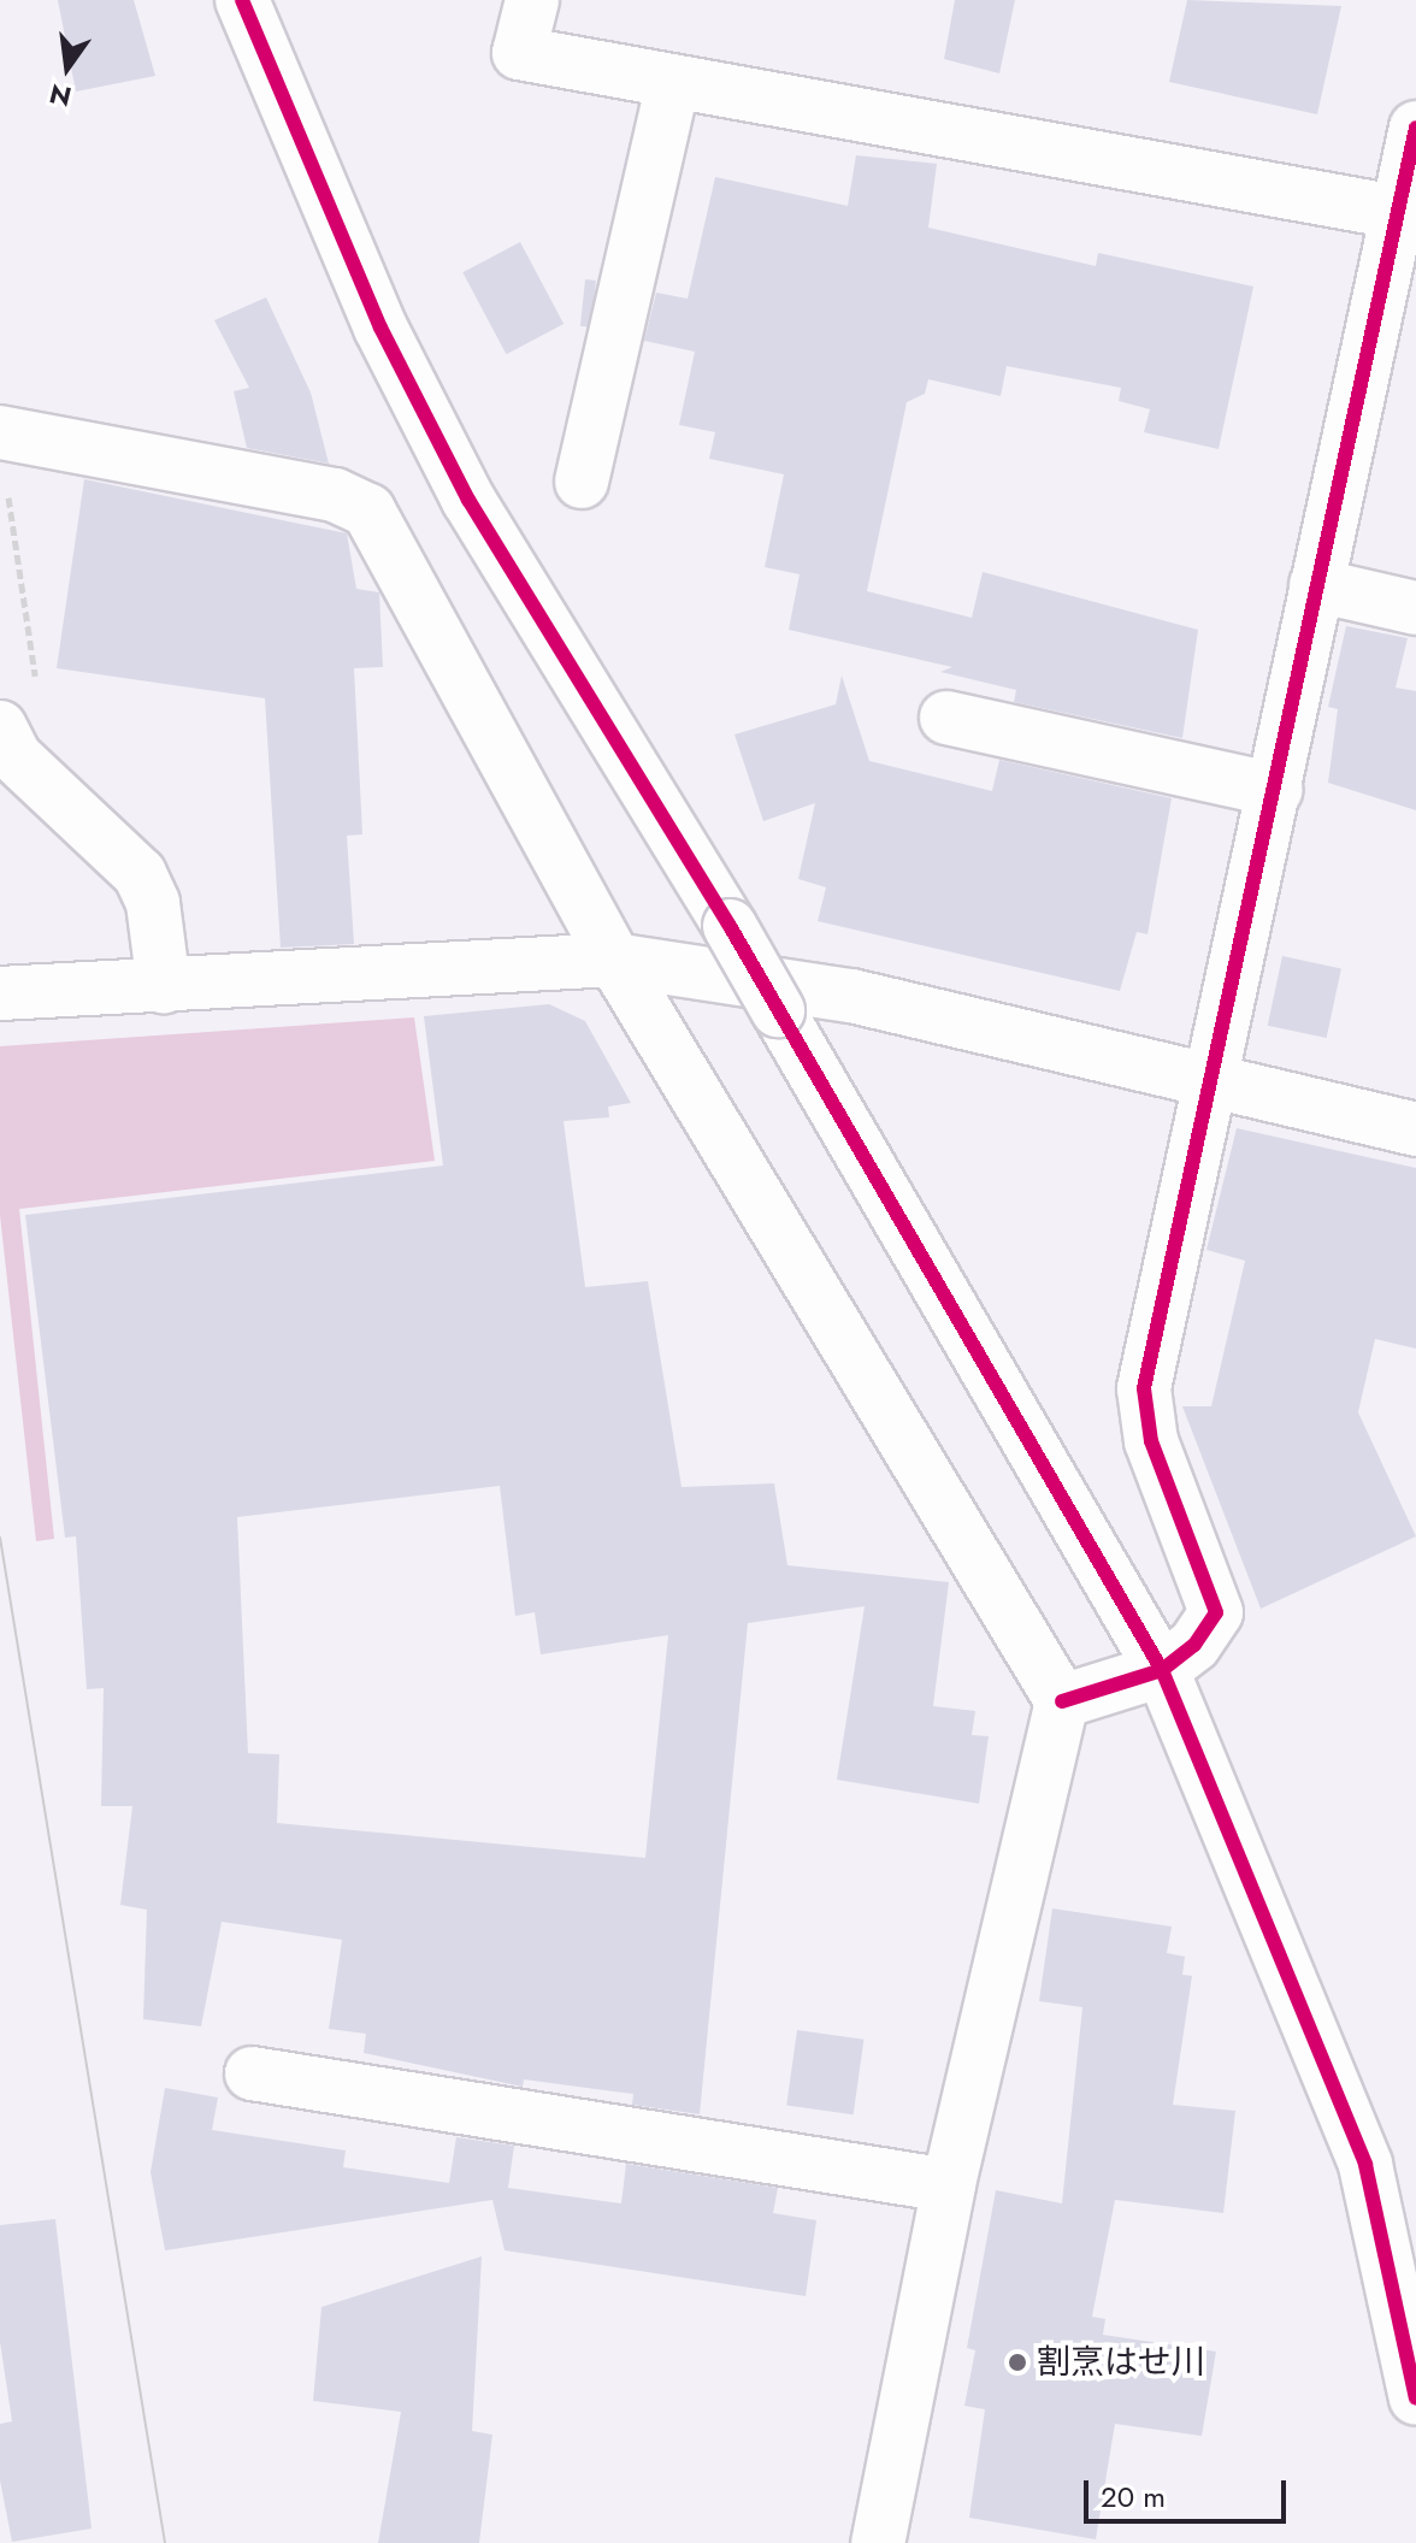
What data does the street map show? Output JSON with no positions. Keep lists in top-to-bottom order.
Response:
{
  "places": ["割烹はせ川"],
  "scale_bar": "20 m",
  "north": "bottom"
}
